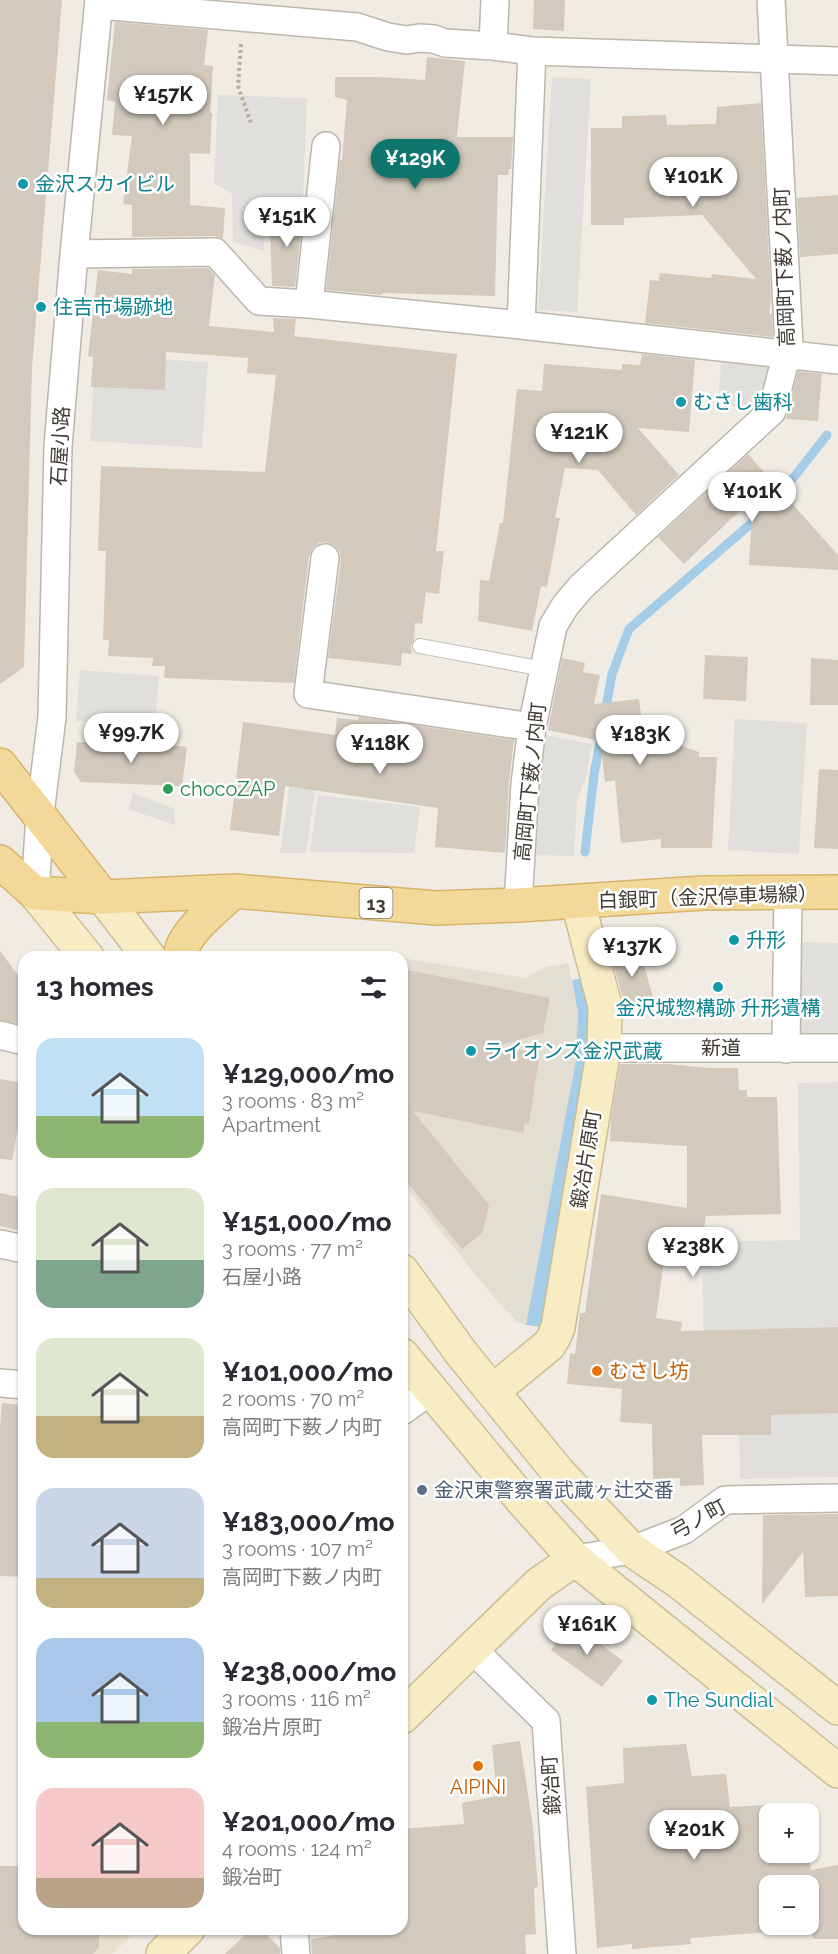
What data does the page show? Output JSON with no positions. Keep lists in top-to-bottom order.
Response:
{
  "streets": {
    "main road": ["白銀町（金沢停車場線）", "13"],
    "street": [
      "高岡町下薮ノ内町",
      "石屋小路",
      "新道",
      "鍛冶片原町",
      "弓ノ町",
      "鍛冶町"
    ]
  },
  "crossings": [
    ["高岡町下薮ノ内町", "13"],
    ["石屋小路", "13"],
    ["白銀町（金沢停車場線）", "13"],
    ["白銀町（金沢停車場線）", "鍛冶片原町"],
    ["13", "鍛冶片原町"],
    ["新道", "鍛冶片原町"]
  ],
  "places": [
    "金沢スカイビル",
    "住吉市場跡地",
    "むさし歯科",
    "chocoZAP",
    "升形",
    "金沢城惣構跡 升形遺構",
    "ライオンズ金沢武蔵",
    "むさし坊",
    "金沢東警察署武蔵ヶ辻交番",
    "The Sundial",
    "AIPINI"
  ],
  "page": {
    "price": [
      "¥157K",
      "¥129K",
      "¥101K",
      "¥151K",
      "¥121K",
      "¥101K",
      "¥99.7K",
      "¥183K",
      "¥118K",
      "¥137K",
      "¥238K",
      "¥161K",
      "¥201K"
    ],
    "heading": "13 homes",
    "list": [
      {
        "name": "¥129,000/mo",
        "note": "3 rooms · 83 m² · Apartment"
      },
      {
        "name": "¥151,000/mo",
        "note": "3 rooms · 77 m² · 石屋小路"
      },
      {
        "name": "¥101,000/mo",
        "note": "2 rooms · 70 m² · 高岡町下薮ノ内町"
      },
      {
        "name": "¥183,000/mo",
        "note": "3 rooms · 107 m² · 高岡町下薮ノ内町"
      },
      {
        "name": "¥238,000/mo",
        "note": "3 rooms · 116 m² · 鍛冶片原町"
      },
      {
        "name": "¥201,000/mo",
        "note": "4 rooms · 124 m² · 鍛冶町"
      }
    ],
    "map_buttons": ["+", "−"]
  }
}
